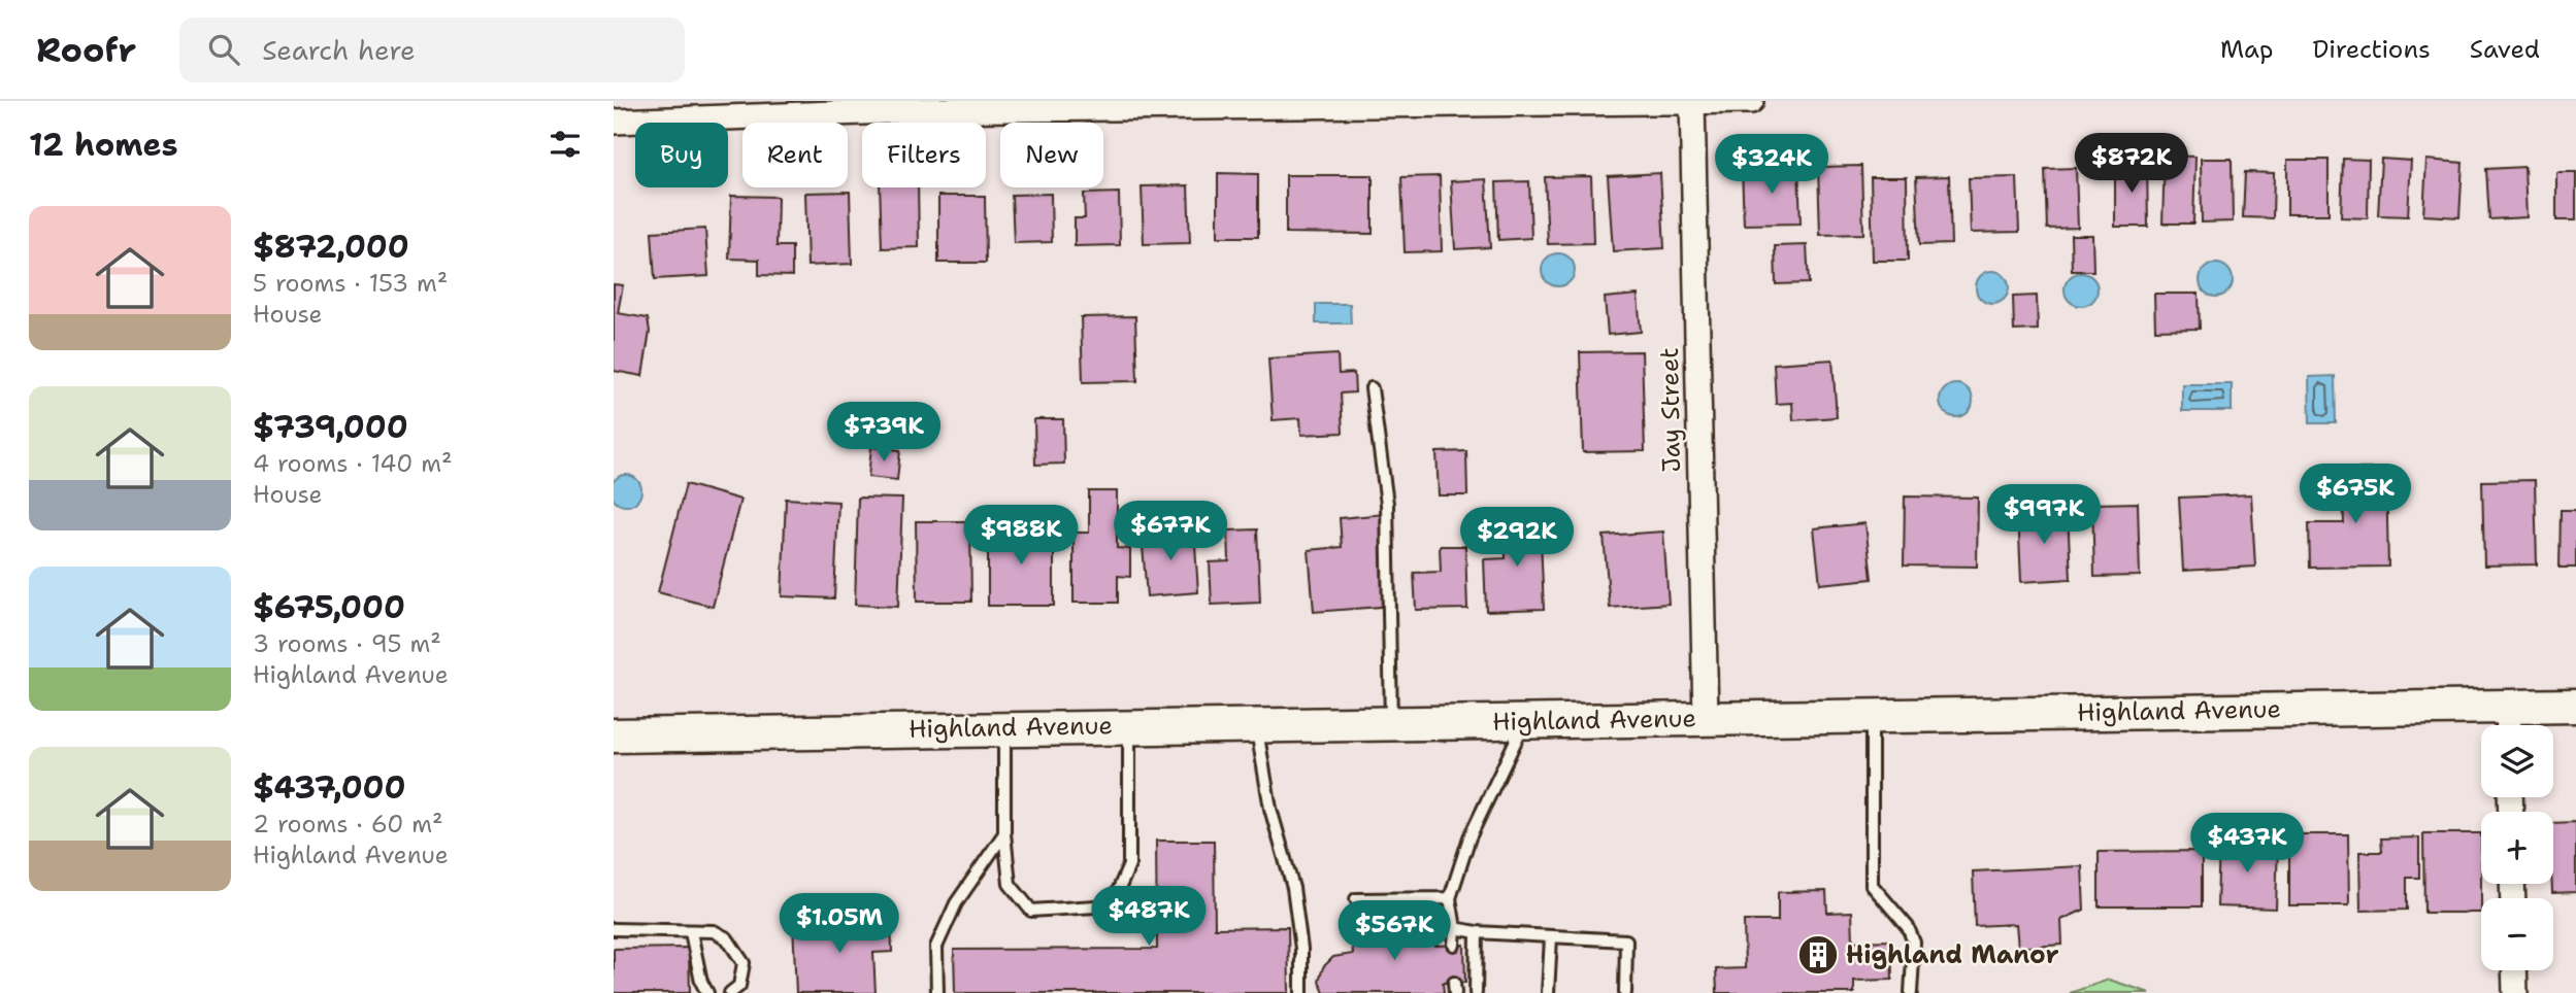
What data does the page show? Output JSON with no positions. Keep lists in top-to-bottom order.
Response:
{
  "streets": {
    "street": ["Jay Street", "Highland Avenue"]
  },
  "crossings": [
    ["Jay Street", "Highland Avenue"]
  ],
  "places": {
    "building": ["Highland Manor"]
  },
  "page": {
    "header": "Roofr",
    "search": "Search here",
    "nav": ["Map", "Directions", "Saved"],
    "heading": "12 homes",
    "chip": [
      "Buy",
      "Rent",
      "Filters",
      "New"
    ],
    "price": [
      "$872K",
      "$324K",
      "$739K",
      "$675K",
      "$997K",
      "$677K",
      "$988K",
      "$292K",
      "$437K",
      "$487K",
      "$1.05M",
      "$567K"
    ],
    "list": [
      {
        "name": "$872,000",
        "note": "5 rooms · 153 m² · House"
      },
      {
        "name": "$739,000",
        "note": "4 rooms · 140 m² · House"
      },
      {
        "name": "$675,000",
        "note": "3 rooms · 95 m² · Highland Avenue"
      },
      {
        "name": "$437,000",
        "note": "2 rooms · 60 m² · Highland Avenue"
      }
    ],
    "map_buttons": ["+", "−"]
  }
}
